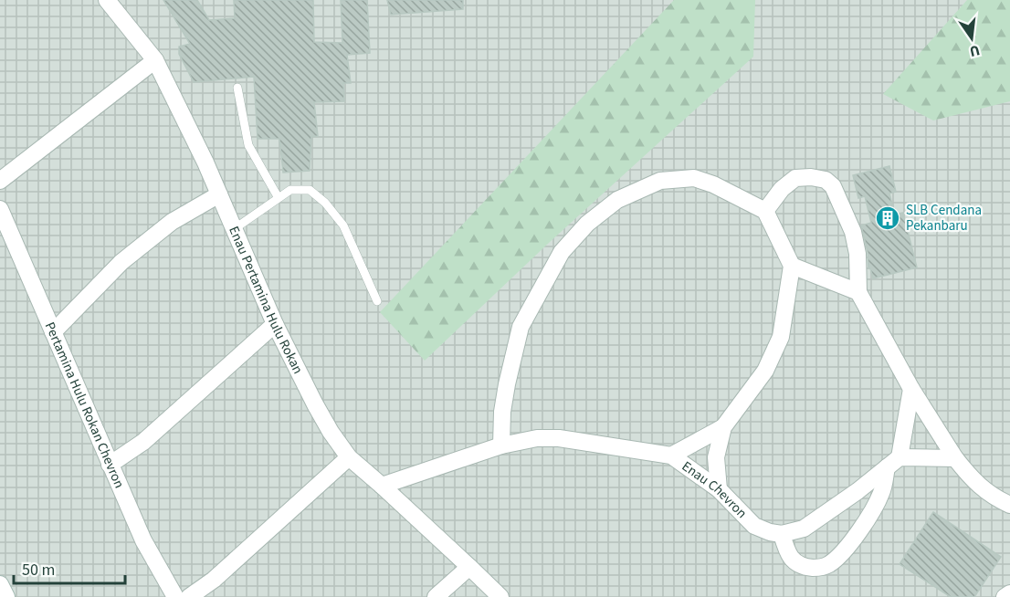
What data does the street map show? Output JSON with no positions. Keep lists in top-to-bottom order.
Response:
{
  "streets": {
    "street": ["Enau Pertamina Hulu Rokan", "Pertamina Hulu Rokan Chevron", "Enau Chevron"]
  },
  "crossings": [
    ["Enau Pertamina Hulu Rokan", "Enau Chevron"]
  ],
  "places": {
    "building": ["SLB Cendana Pekanbaru"]
  },
  "scale_bar": "50 m",
  "north": "bottom"
}
